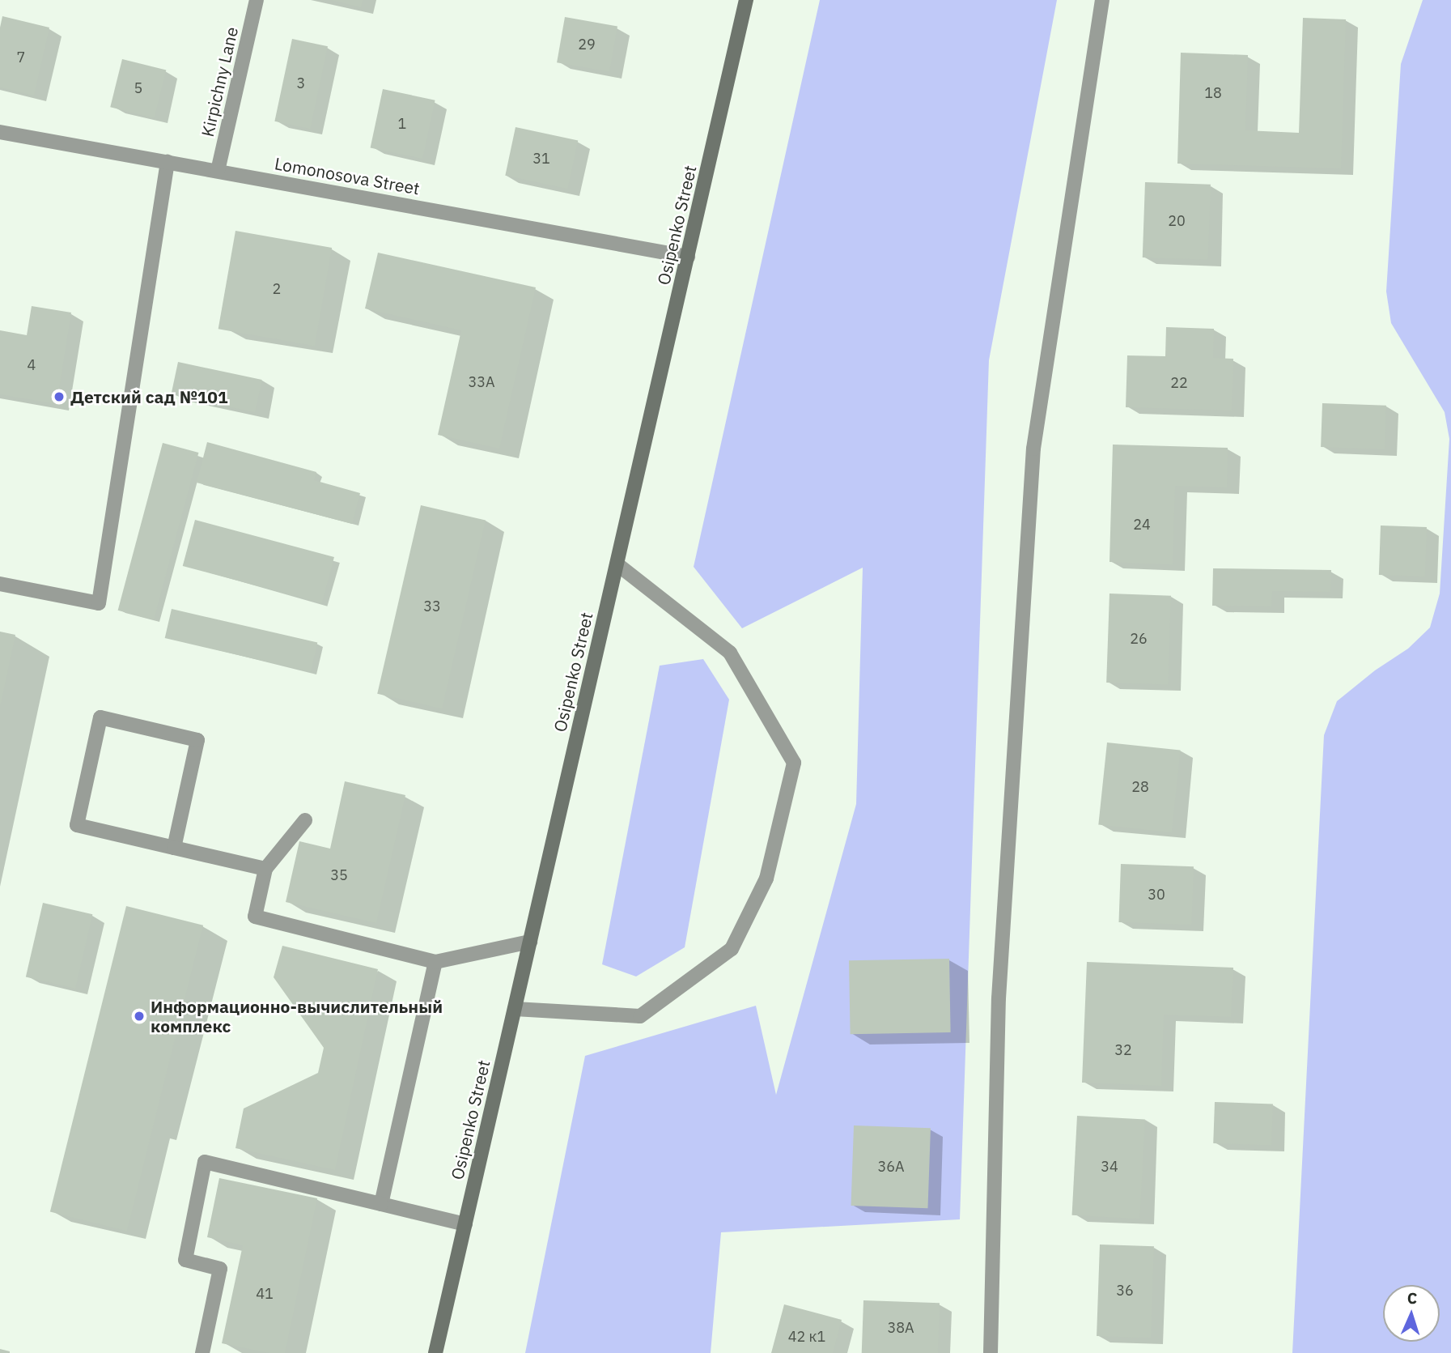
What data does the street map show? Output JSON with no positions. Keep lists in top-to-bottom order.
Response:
{
  "streets": {
    "main road": ["Osipenko Street"],
    "street": ["Kirpichny Lane", "Lomonosova Street"]
  },
  "crossings": [
    ["Kirpichny Lane", "Lomonosova Street"],
    ["Lomonosova Street", "Osipenko Street"]
  ],
  "places": ["Детский сад №101", "Информационно-вычислительный комплекс"],
  "house_numbers": [
    "29",
    "7",
    "3",
    "5",
    "18",
    "1",
    "31",
    "20",
    "2",
    "4",
    "33А",
    "22",
    "24",
    "33",
    "26",
    "28",
    "35",
    "30",
    "32",
    "36А",
    "34",
    "36",
    "41",
    "38А",
    "42 к1"
  ],
  "north": "top"
}
